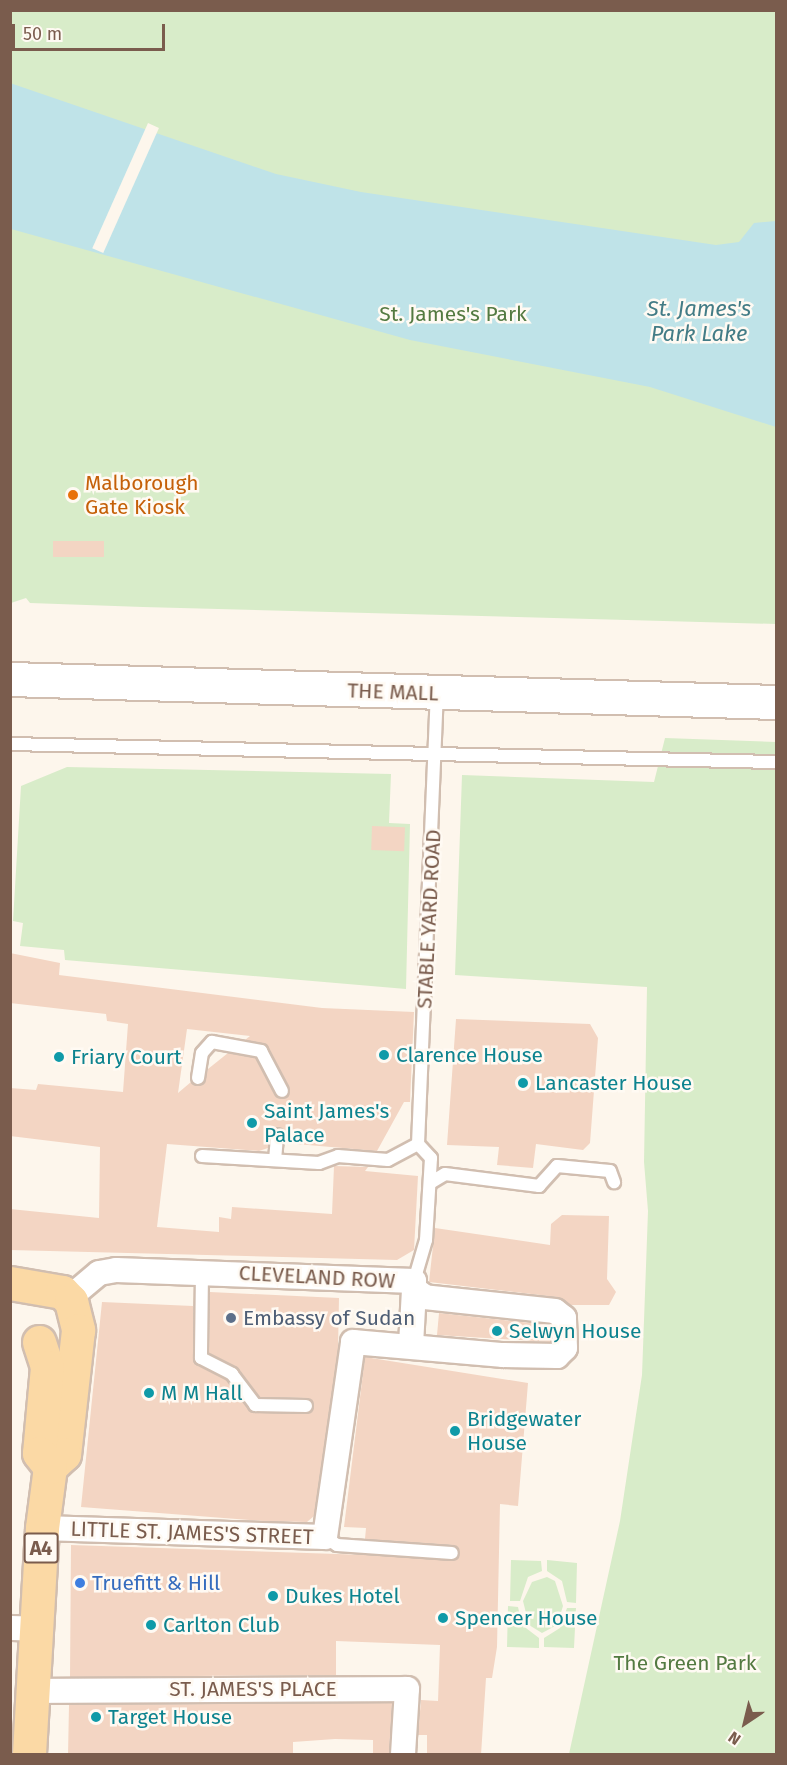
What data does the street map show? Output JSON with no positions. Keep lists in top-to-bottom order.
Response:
{
  "streets": {
    "main road": ["A4"],
    "street": [
      "THE MALL",
      "CLEVELAND ROW",
      "LITTLE ST. JAMES'S STREET",
      "ST. JAMES'S PLACE"
    ],
    "lane": ["STABLE YARD ROAD"]
  },
  "crossings": [
    ["THE MALL", "STABLE YARD ROAD"],
    ["STABLE YARD ROAD", "CLEVELAND ROW"],
    ["CLEVELAND ROW", "LITTLE ST. JAMES'S STREET"],
    ["CLEVELAND ROW", "A4"],
    ["LITTLE ST. JAMES'S STREET", "A4"],
    ["A4", "ST. JAMES'S PLACE"]
  ],
  "water": ["St. James's Park Lake"],
  "parks": ["St. James's Park", "The Green Park"],
  "places": [
    "Malborough Gate Kiosk",
    "Clarence House",
    "Friary Court",
    "Lancaster House",
    "Saint James's Palace",
    "Embassy of Sudan",
    "Selwyn House",
    "M M Hall",
    "Bridgewater House",
    "Truefitt & Hill",
    "Dukes Hotel",
    "Spencer House",
    "Carlton Club",
    "Target House"
  ],
  "scale_bar": "50 m",
  "north": "bottom left"
}
